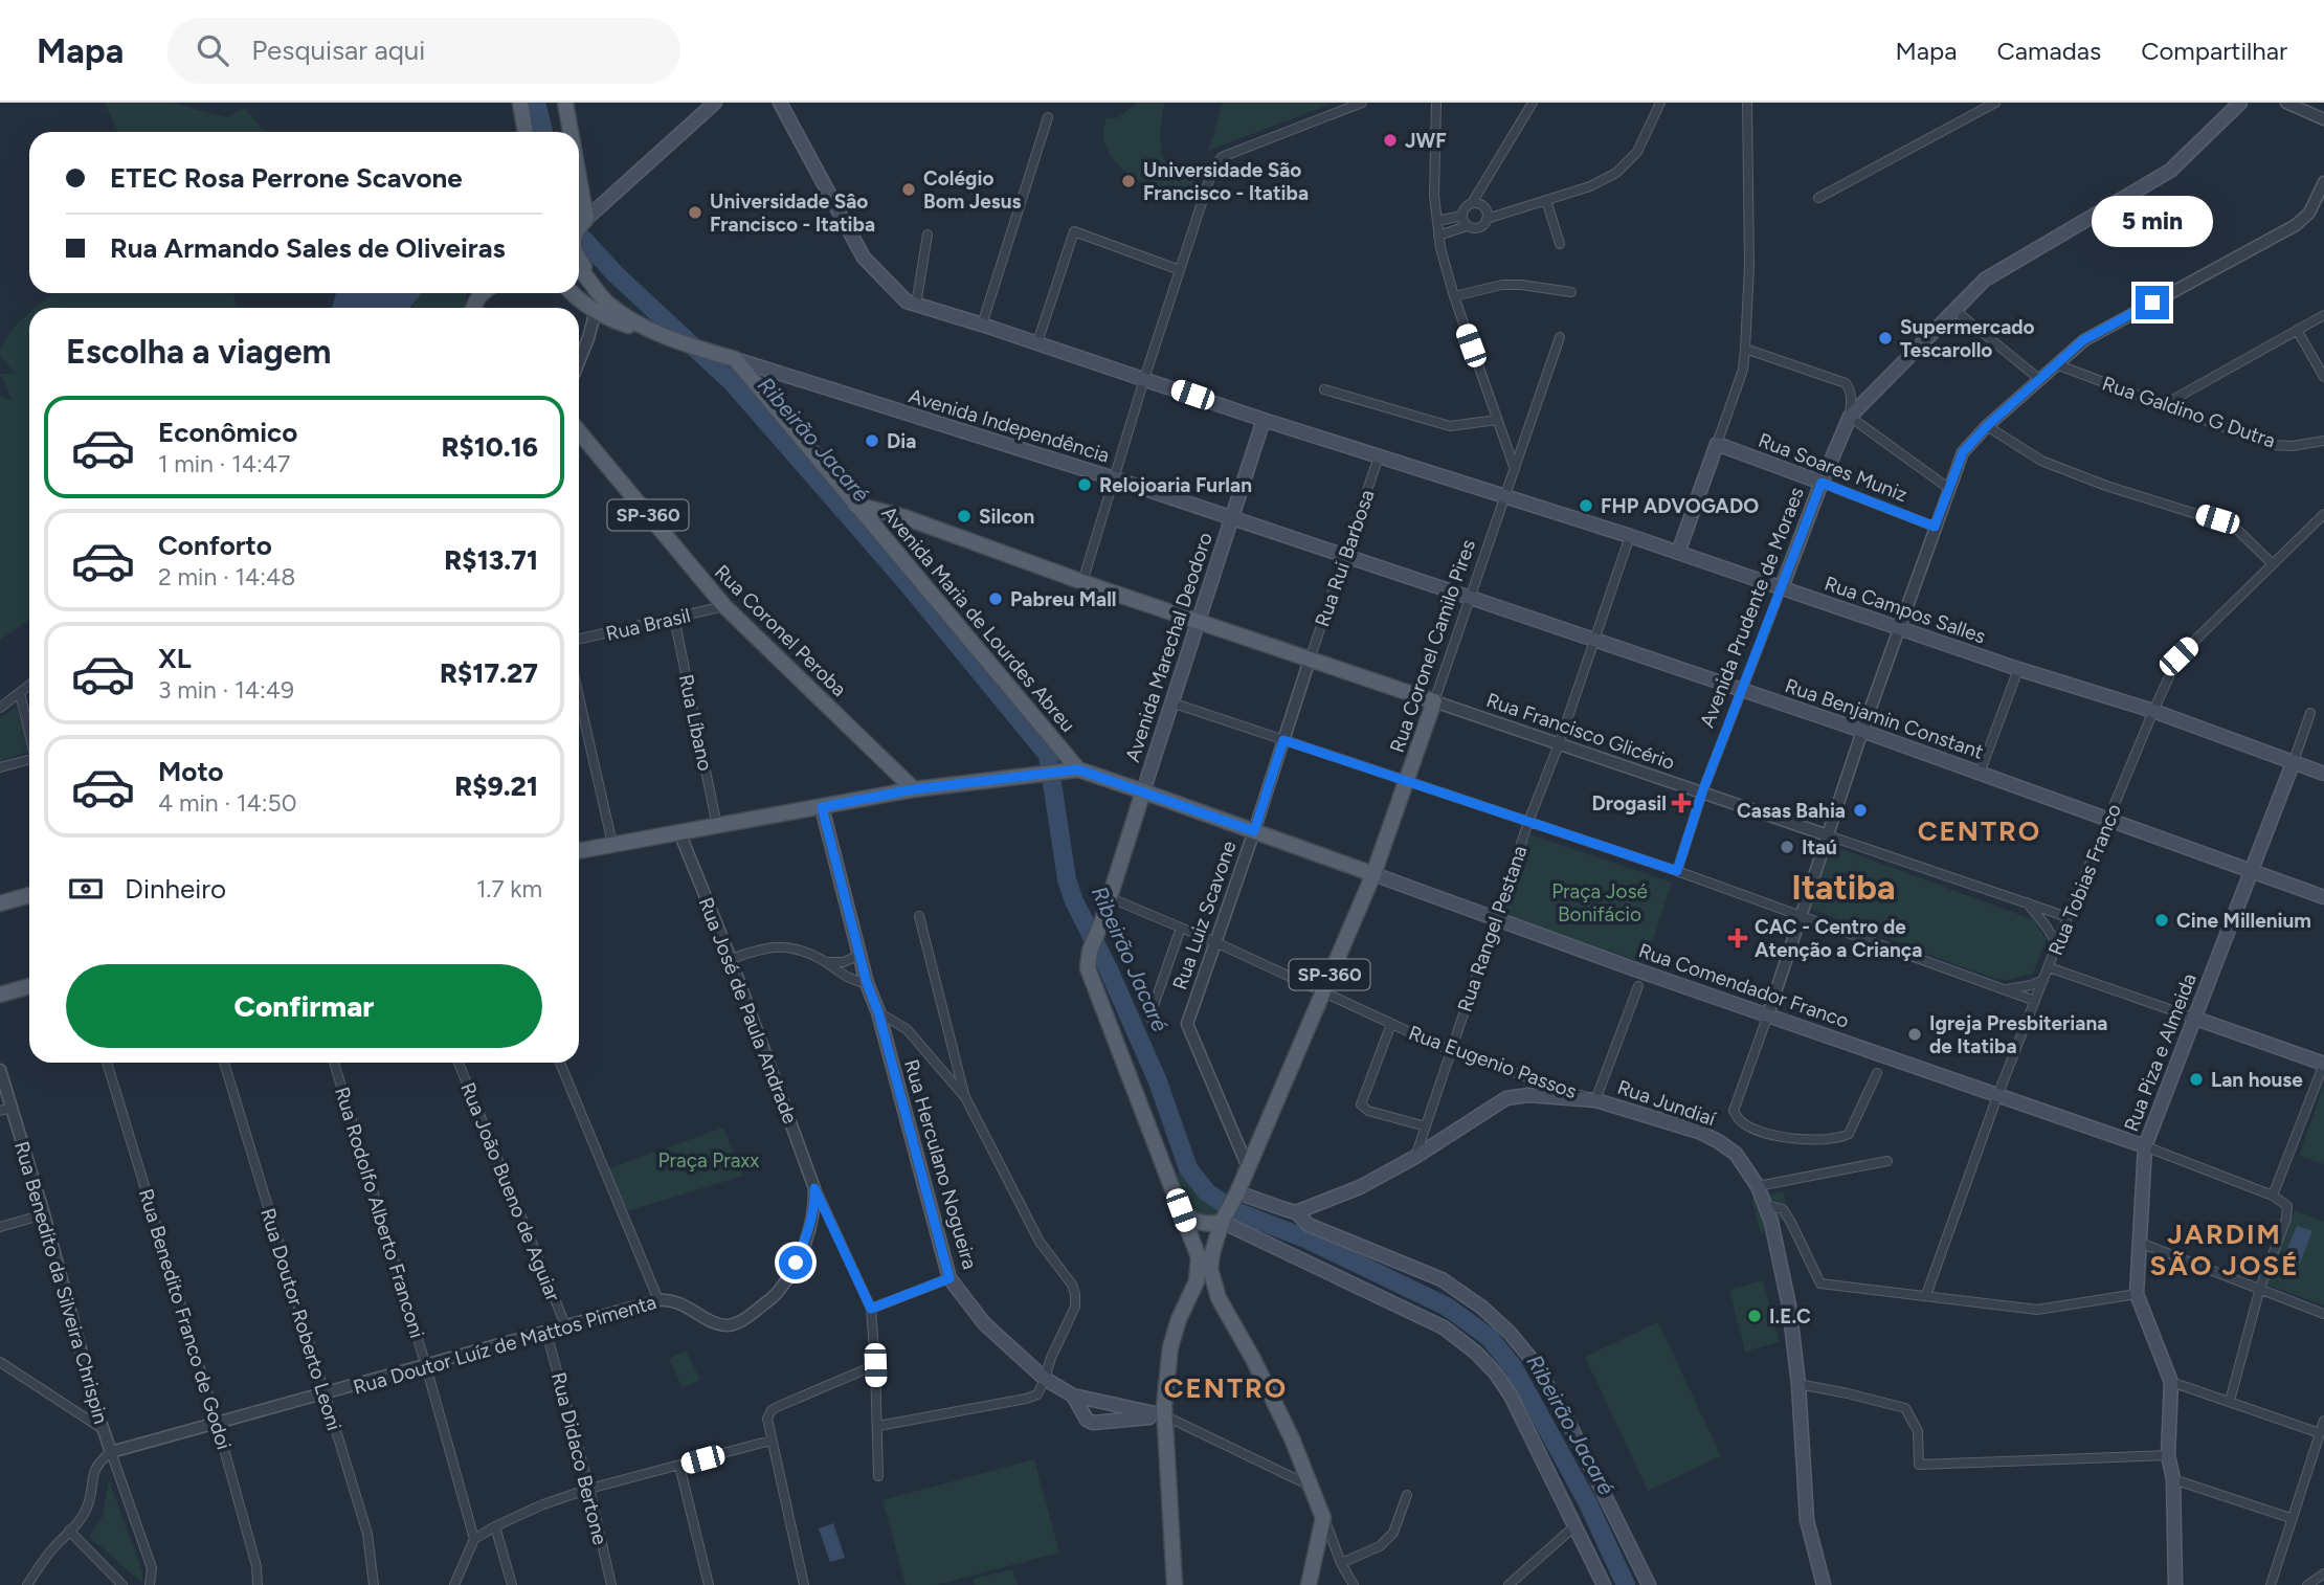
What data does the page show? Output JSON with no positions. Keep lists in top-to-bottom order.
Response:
{
  "streets": {
    "main road": [
      "Avenida Independência",
      "Rua Soares Muniz",
      "SP-360",
      "Avenida Prudente de Moraes",
      "Rua Campos Salles",
      "Avenida Maria de Lourdes Abreu",
      "Rua Coronel Peroba",
      "Rua Coronel Camilo Pires",
      "Avenida Marechal Deodoro",
      "Rua Benjamin Constant",
      "Rua Francisco Glicério",
      "Rua Comendador Franco",
      "Rua Piza e Almeida",
      "Rua Jundiaí",
      "Rua Herculano Nogueira"
    ],
    "street": [
      "Rua Galdino G Dutra",
      "Rua Rui Barbosa",
      "Rua Brasil",
      "Rua Líbano",
      "Rua Tobias Franco",
      "Rua Luiz Scavone",
      "Rua Rangel Pestana",
      "Rua José de Paula Andrade",
      "Rua Eugenio Passos",
      "Rua João Bueno de Aguiar",
      "Rua Rodolfo Alberto Franconi",
      "Rua Benedito da Silveira Chrispin",
      "Rua Benedito Franco de Godoi",
      "Rua Doutor Roberto Leoni",
      "Rua Doutor Luíz de Mattos Pimenta",
      "Rua Didaco Bertone"
    ]
  },
  "crossings": [
    ["Avenida Independência", "Rua Rui Barbosa"],
    ["Avenida Independência", "Avenida Maria de Lourdes Abreu"],
    ["Avenida Independência", "Avenida Marechal Deodoro"],
    ["Avenida Independência", "Rua Benjamin Constant"],
    ["Rua Soares Muniz", "Avenida Prudente de Moraes"],
    ["SP-360", "Rua Coronel Camilo Pires"],
    ["SP-360", "Rua Luiz Scavone"],
    ["Rua Rui Barbosa", "Rua Campos Salles"],
    ["Rua Rui Barbosa", "Rua Benjamin Constant"],
    ["Rua Rui Barbosa", "Rua Francisco Glicério"],
    ["Rua Rui Barbosa", "Rua Luiz Scavone"],
    ["Avenida Prudente de Moraes", "Rua Campos Salles"],
    ["Avenida Prudente de Moraes", "Rua Benjamin Constant"],
    ["Avenida Prudente de Moraes", "Rua Francisco Glicério"],
    ["Rua Campos Salles", "Rua Coronel Camilo Pires"],
    ["Rua Campos Salles", "Avenida Marechal Deodoro"],
    ["Rua Campos Salles", "Rua Tobias Franco"],
    ["Rua Campos Salles", "Rua Rangel Pestana"],
    ["Rua Campos Salles", "Rua Piza e Almeida"],
    ["Avenida Maria de Lourdes Abreu", "Rua Francisco Glicério"],
    ["Avenida Maria de Lourdes Abreu", "Rua Comendador Franco"],
    ["Rua Brasil", "Rua Coronel Peroba"],
    ["Rua Brasil", "Rua Líbano"],
    ["Rua Coronel Camilo Pires", "Rua Benjamin Constant"],
    ["Rua Coronel Camilo Pires", "Rua Francisco Glicério"],
    ["Rua Coronel Camilo Pires", "Rua Luiz Scavone"],
    ["Rua Coronel Camilo Pires", "Rua Comendador Franco"],
    ["Rua Coronel Camilo Pires", "Rua Eugenio Passos"],
    ["Avenida Marechal Deodoro", "Rua Francisco Glicério"],
    ["Avenida Marechal Deodoro", "Rua Comendador Franco"],
    ["Avenida Marechal Deodoro", "Rua Eugenio Passos"],
    ["Rua Benjamin Constant", "Rua Tobias Franco"],
    ["Rua Benjamin Constant", "Rua Rangel Pestana"],
    ["Rua Benjamin Constant", "Rua Piza e Almeida"],
    ["Rua Francisco Glicério", "Rua Tobias Franco"],
    ["Rua Francisco Glicério", "Rua Luiz Scavone"],
    ["Rua Francisco Glicério", "Rua Rangel Pestana"],
    ["Rua Tobias Franco", "Rua Comendador Franco"],
    ["Rua Luiz Scavone", "Rua Comendador Franco"],
    ["Rua Luiz Scavone", "Rua Eugenio Passos"],
    ["Rua Rangel Pestana", "Rua Comendador Franco"],
    ["Rua Rangel Pestana", "Rua Eugenio Passos"],
    ["Rua Rangel Pestana", "Rua Jundiaí"],
    ["Rua Comendador Franco", "Rua Piza e Almeida"],
    ["Rua José de Paula Andrade", "Rua Doutor Luíz de Mattos Pimenta"],
    ["Rua Eugenio Passos", "Rua Jundiaí"],
    ["Rua João Bueno de Aguiar", "Rua Doutor Luíz de Mattos Pimenta"],
    ["Rua Rodolfo Alberto Franconi", "Rua Doutor Luíz de Mattos Pimenta"],
    ["Rua Benedito da Silveira Chrispin", "Rua Doutor Luíz de Mattos Pimenta"],
    ["Rua Benedito Franco de Godoi", "Rua Doutor Luíz de Mattos Pimenta"],
    ["Rua Doutor Roberto Leoni", "Rua Doutor Luíz de Mattos Pimenta"],
    ["Rua Doutor Luíz de Mattos Pimenta", "Rua Didaco Bertone"]
  ],
  "districts": [
    "CENTRO",
    "Itatiba",
    "JARDIM SÃO JOSÉ",
    "CENTRO"
  ],
  "water": ["Ribeirão Jacaré"],
  "parks": ["Praça José Bonifácio", "Praça Praxx"],
  "places": {
    "other": [
      "JWF",
      "Universidade São Francisco - Itatiba",
      "Colégio Bom Jesus",
      "Universidade Sâo Francisco - Itatiba",
      "Supermercado Tescarollo",
      "Dia",
      "Relojoaria Furlan",
      "FHP ADVOGADO",
      "Silcon",
      "Pabreu Mall",
      "Casas Bahia",
      "Itaú",
      "Cine Millenium",
      "Igreja Presbiteriana de Itatiba",
      "Lan house",
      "I.E.C"
    ],
    "health": ["Drogasil", "CAC - Centro de Atenção a Criança"]
  },
  "page": {
    "header": "Mapa",
    "search": "Pesquisar aqui",
    "nav": ["Mapa", "Camadas", "Compartilhar"],
    "banner": ["ETEC Rosa Perrone Scavone", "Rua Armando Sales de Oliveiras"],
    "bubble": "5 min",
    "heading": "Escolha a viagem",
    "list": [
      {
        "name": "Econômico",
        "note": "1 min · 14:47",
        "value": "R$10.16"
      },
      {
        "name": "Conforto",
        "note": "2 min · 14:48",
        "value": "R$13.71"
      },
      {
        "name": "XL",
        "note": "3 min · 14:49",
        "value": "R$17.27"
      },
      {
        "name": "Moto",
        "note": "4 min · 14:50",
        "value": "R$9.21"
      }
    ],
    "pay": ["Dinheiro", "1.7 km"],
    "buttons": "Confirmar"
  }
}
